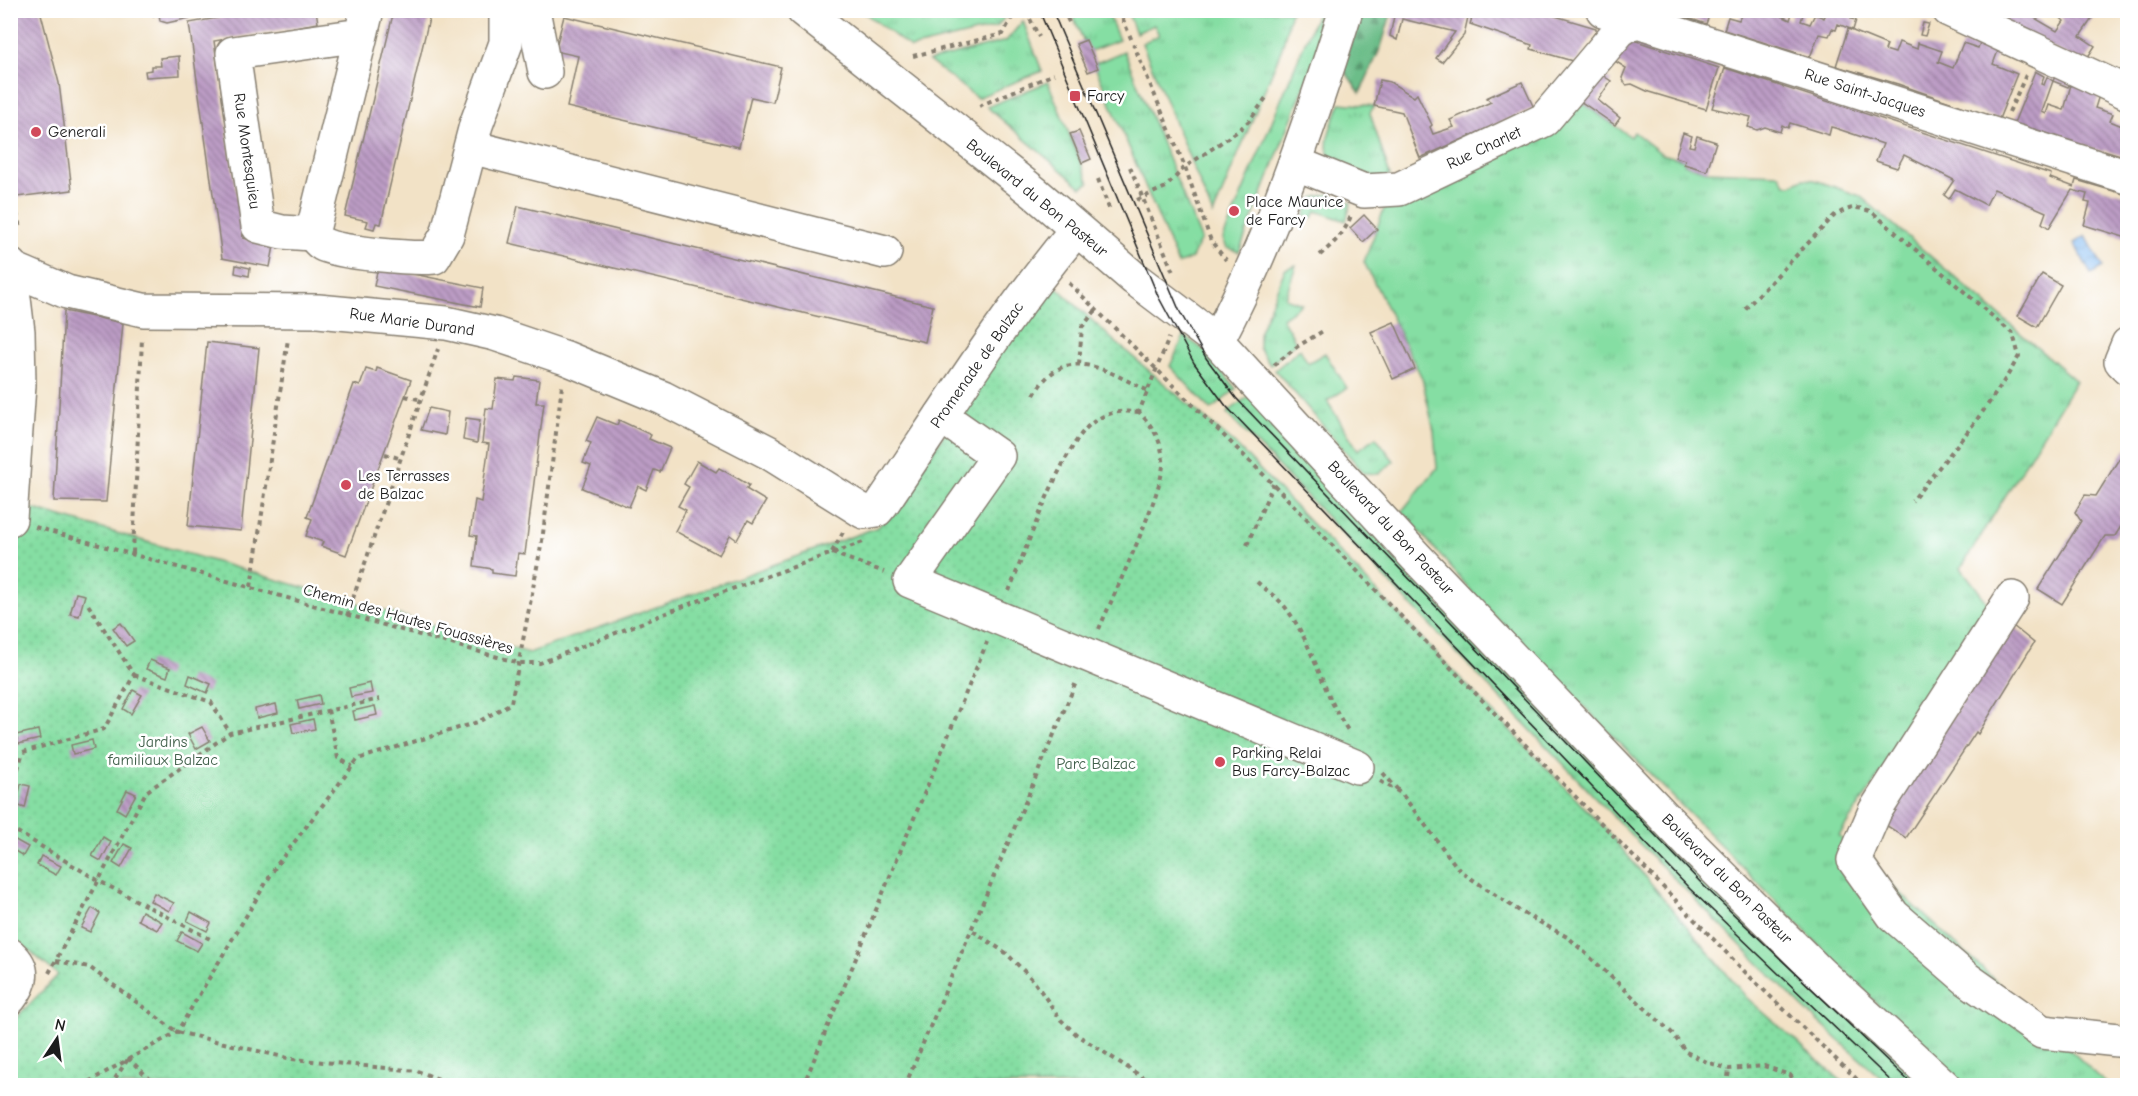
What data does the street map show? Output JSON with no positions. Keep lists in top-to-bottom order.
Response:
{
  "streets": {
    "street": [
      "Rue Saint-Jacques",
      "Rue Charlet",
      "Rue Montesquieu",
      "Boulevard du Bon Pasteur",
      "Rue Marie Durand",
      "Promenade de Balzac"
    ],
    "path": ["Chemin des Hautes Fouassières"]
  },
  "crossings": [
    ["Rue Saint-Jacques", "Rue Charlet"],
    ["Boulevard du Bon Pasteur", "Promenade de Balzac"],
    ["Rue Marie Durand", "Promenade de Balzac"]
  ],
  "parks": ["Jardins familiaux Balzac", "Parc Balzac"],
  "places": {
    "transit": ["Farcy"],
    "other": [
      "Generali",
      "Place Maurice de Farcy",
      "Les Terrasses de Balzac",
      "Parking Relai Bus Farcy-Balzac"
    ]
  },
  "north": "top"
}
